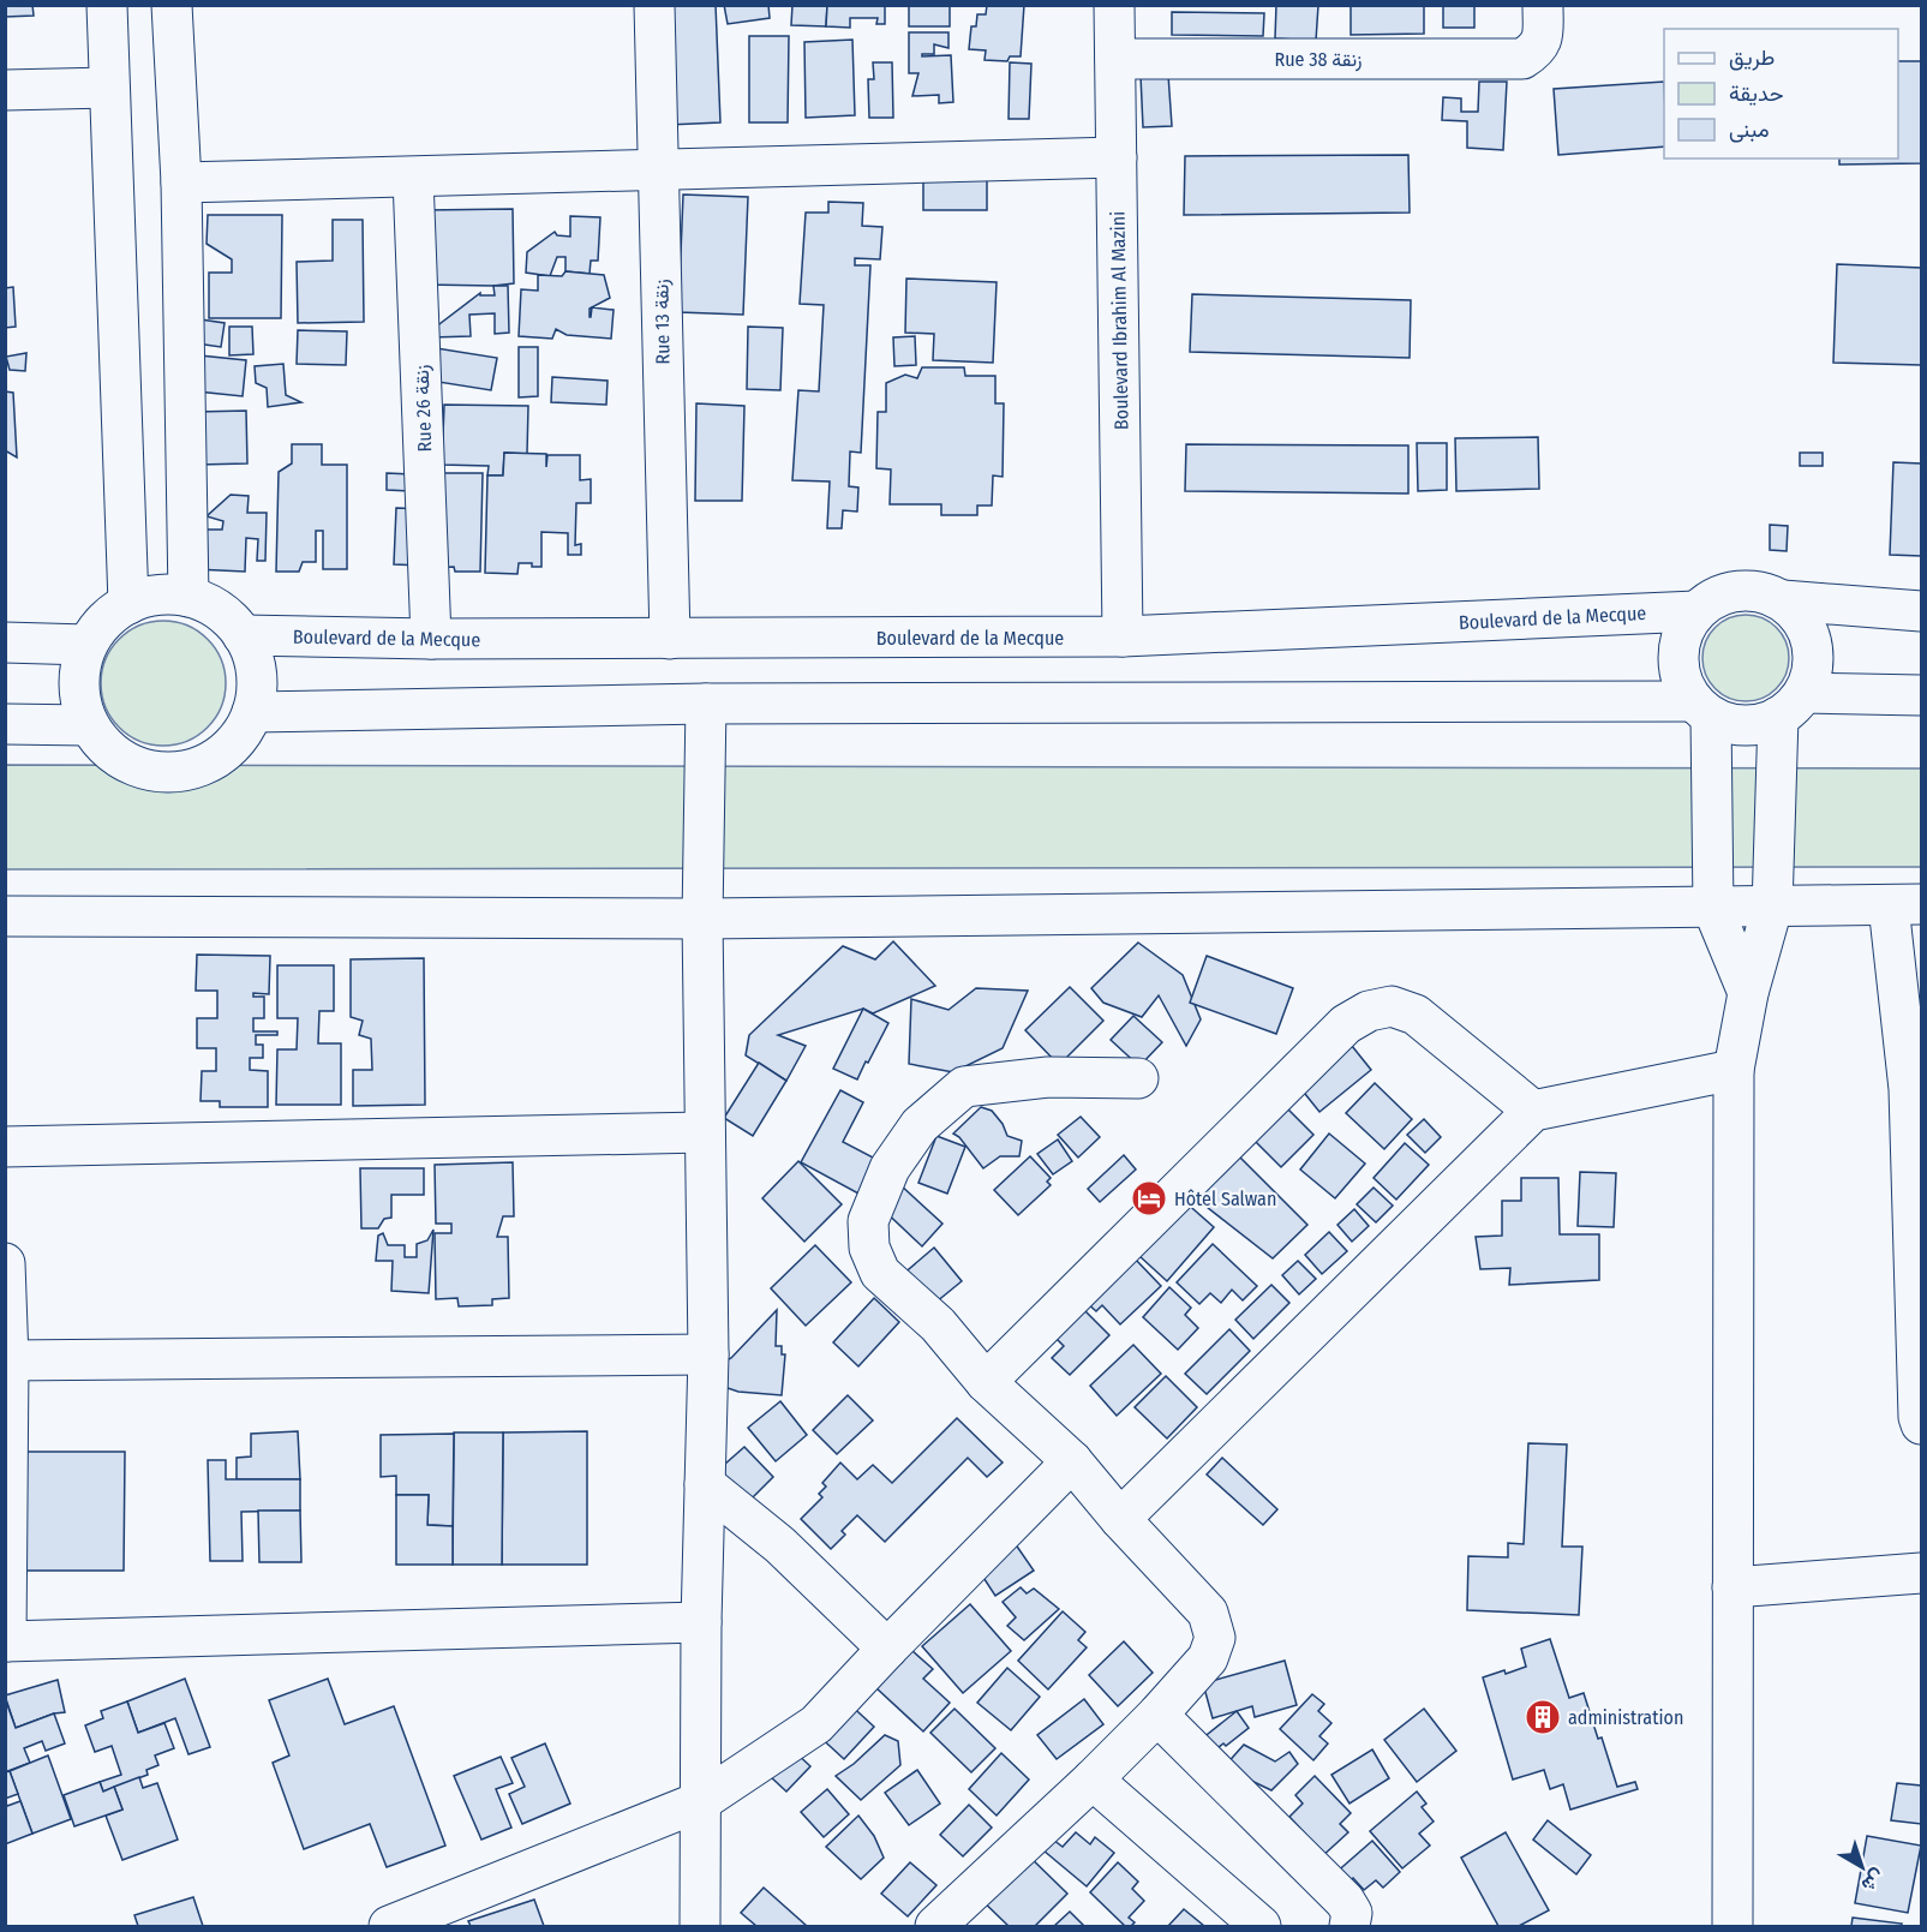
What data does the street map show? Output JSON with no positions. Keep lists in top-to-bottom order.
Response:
{
  "streets": {
    "street": [
      "Rue 38 زنقة",
      "Boulevard Ibrahim Al Mazini",
      "Rue 13 زنقة",
      "Rue 26 زنقة",
      "Boulevard de la Mecque"
    ]
  },
  "crossings": [
    ["Rue 38 زنقة", "Boulevard Ibrahim Al Mazini"],
    ["Boulevard Ibrahim Al Mazini", "Boulevard de la Mecque"],
    ["Rue 13 زنقة", "Boulevard de la Mecque"],
    ["Rue 26 زنقة", "Boulevard de la Mecque"]
  ],
  "places": {
    "hotel": ["Hôtel Salwan"],
    "building": ["administration"]
  },
  "legend": ["طريق", "حديقة", "مبنى"],
  "north": "bottom right"
}
